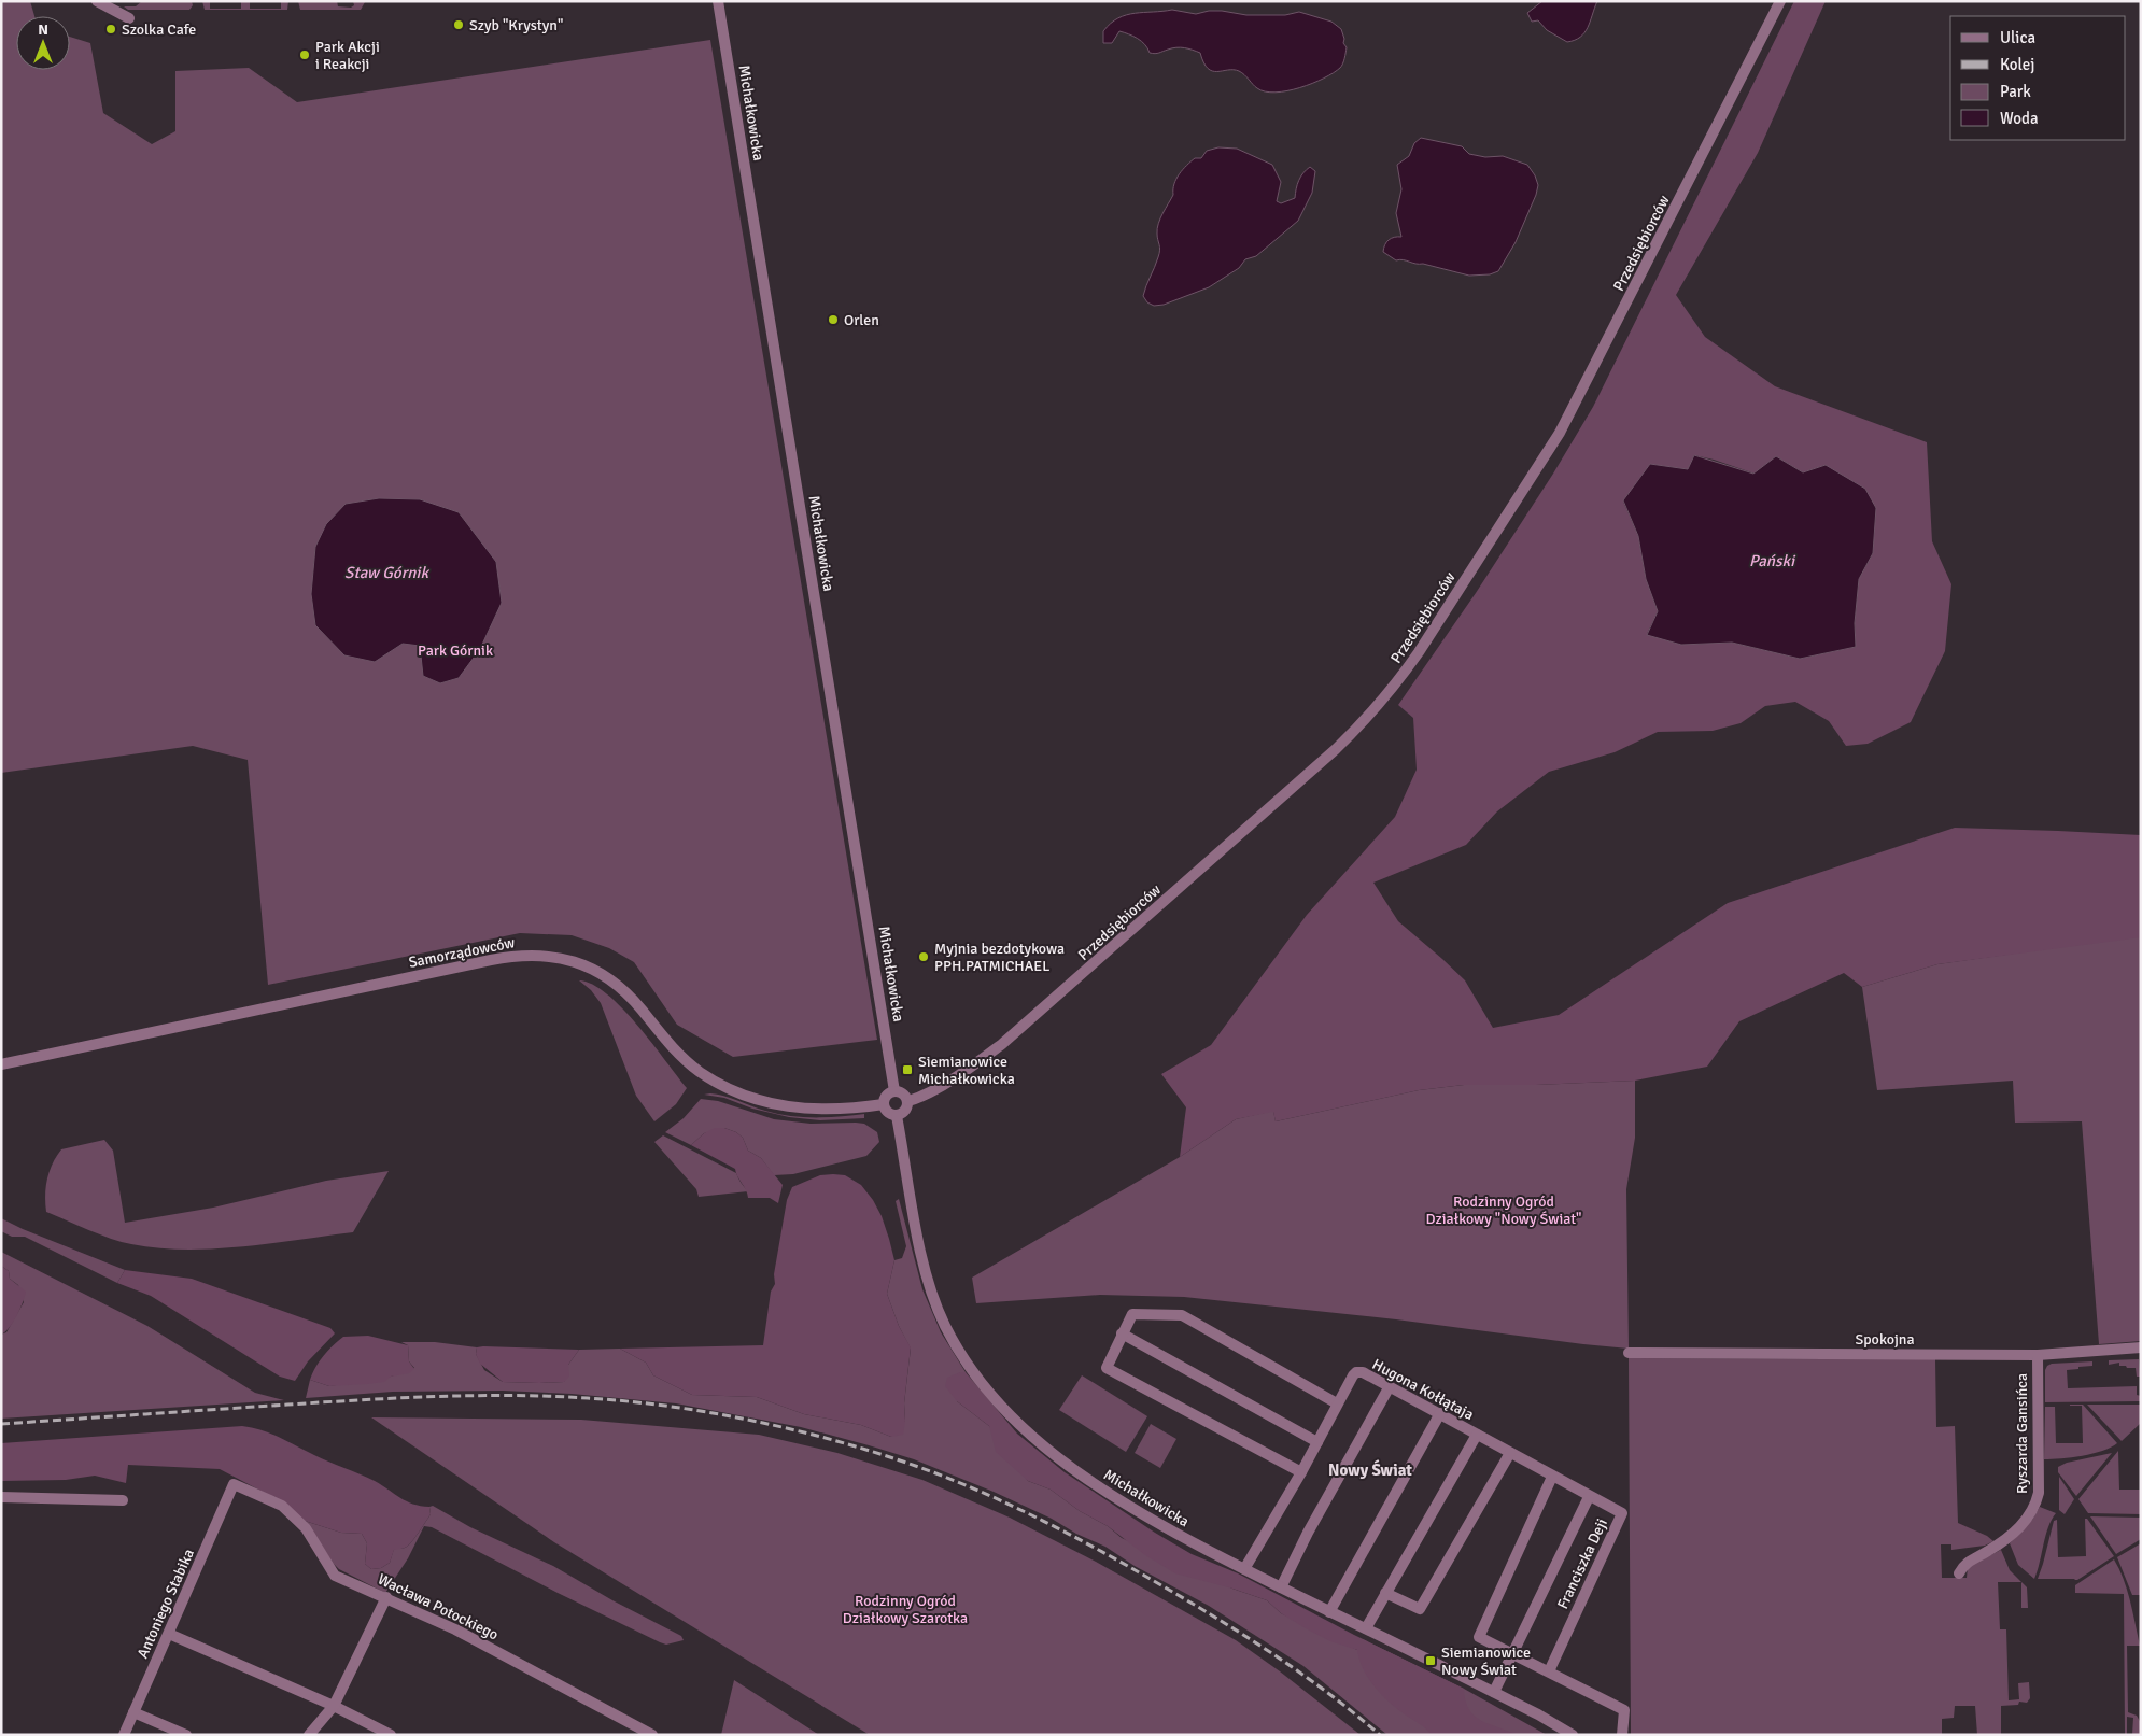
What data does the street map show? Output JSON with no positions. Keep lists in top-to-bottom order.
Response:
{
  "streets": {
    "street": [
      "Michałkowicka",
      "Przedsiębiorców",
      "Samorządowców",
      "Spokojna",
      "Hugona Kołłątaja",
      "Ryszarda Gansińca",
      "Franciszka Deji",
      "Antoniego Stabika",
      "Wacława Potockiego"
    ]
  },
  "crossings": [
    ["Michałkowicka", "Przedsiębiorców"],
    ["Michałkowicka", "Samorządowców"],
    ["Michałkowicka", "Hugona Kołłątaja"],
    ["Michałkowicka", "Franciszka Deji"],
    ["Przedsiębiorców", "Samorządowców"],
    ["Spokojna", "Ryszarda Gansińca"],
    ["Hugona Kołłątaja", "Franciszka Deji"],
    ["Antoniego Stabika", "Wacława Potockiego"]
  ],
  "districts": ["Nowy Świat"],
  "water": ["Pański", "Staw Górnik"],
  "parks": ["Park Górnik", "Rodzinny Ogród Działkowy \"Nowy Świat\"", "Rodzinny Ogród Działkowy Szarotka"],
  "places": {
    "other": [
      "Szyb \"Krystyn\"",
      "Szolka Cafe",
      "Park Akcji i Reakcji",
      "Orlen",
      "Myjnia bezdotykowa PPH.PATMICHAEL"
    ],
    "transit": ["Siemianowice Michałkowicka", "Siemianowice Nowy Świat"]
  },
  "legend": [
    "Ulica",
    "Kolej",
    "Park",
    "Woda"
  ],
  "north": "top"
}
